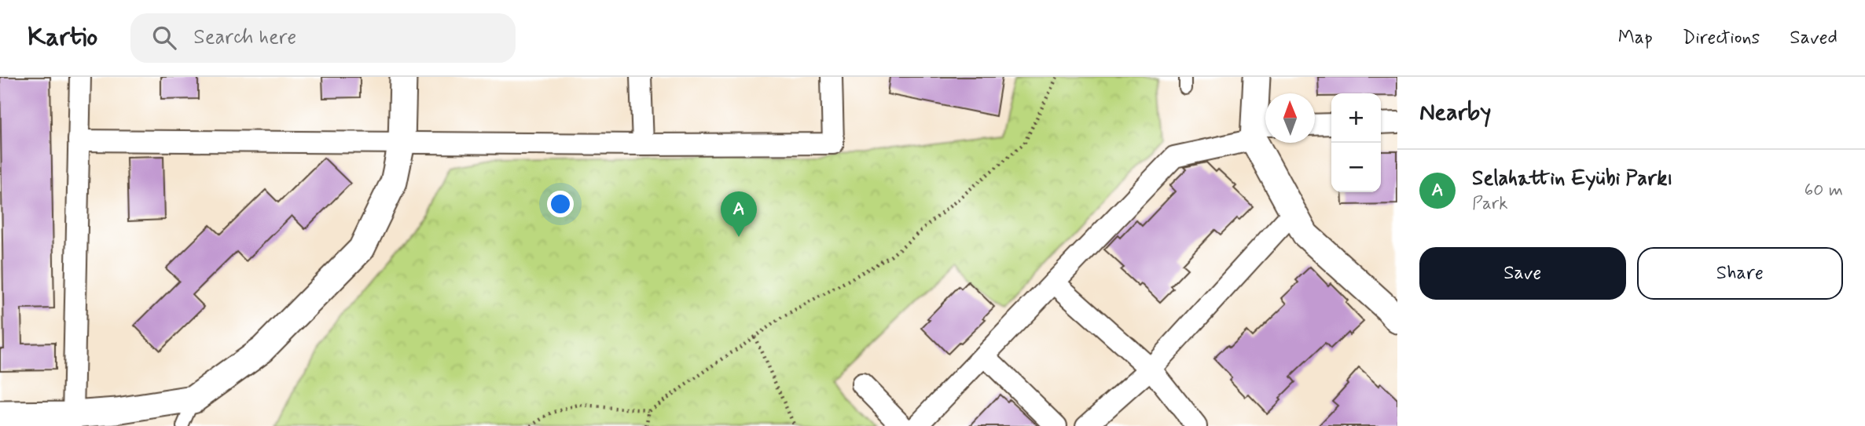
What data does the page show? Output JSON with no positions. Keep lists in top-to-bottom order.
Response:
{
  "north": "top",
  "page": {
    "header": "Kartio",
    "search": "Search here",
    "nav": ["Map", "Directions", "Saved"],
    "heading": "Nearby",
    "map_buttons": ["+", "−"],
    "list": [
      {
        "mark": "A",
        "name": "Selahattin Eyübi Parkı",
        "note": "Park",
        "value": "60 m"
      }
    ],
    "pins": "A",
    "buttons": ["Save", "Share"]
  }
}
